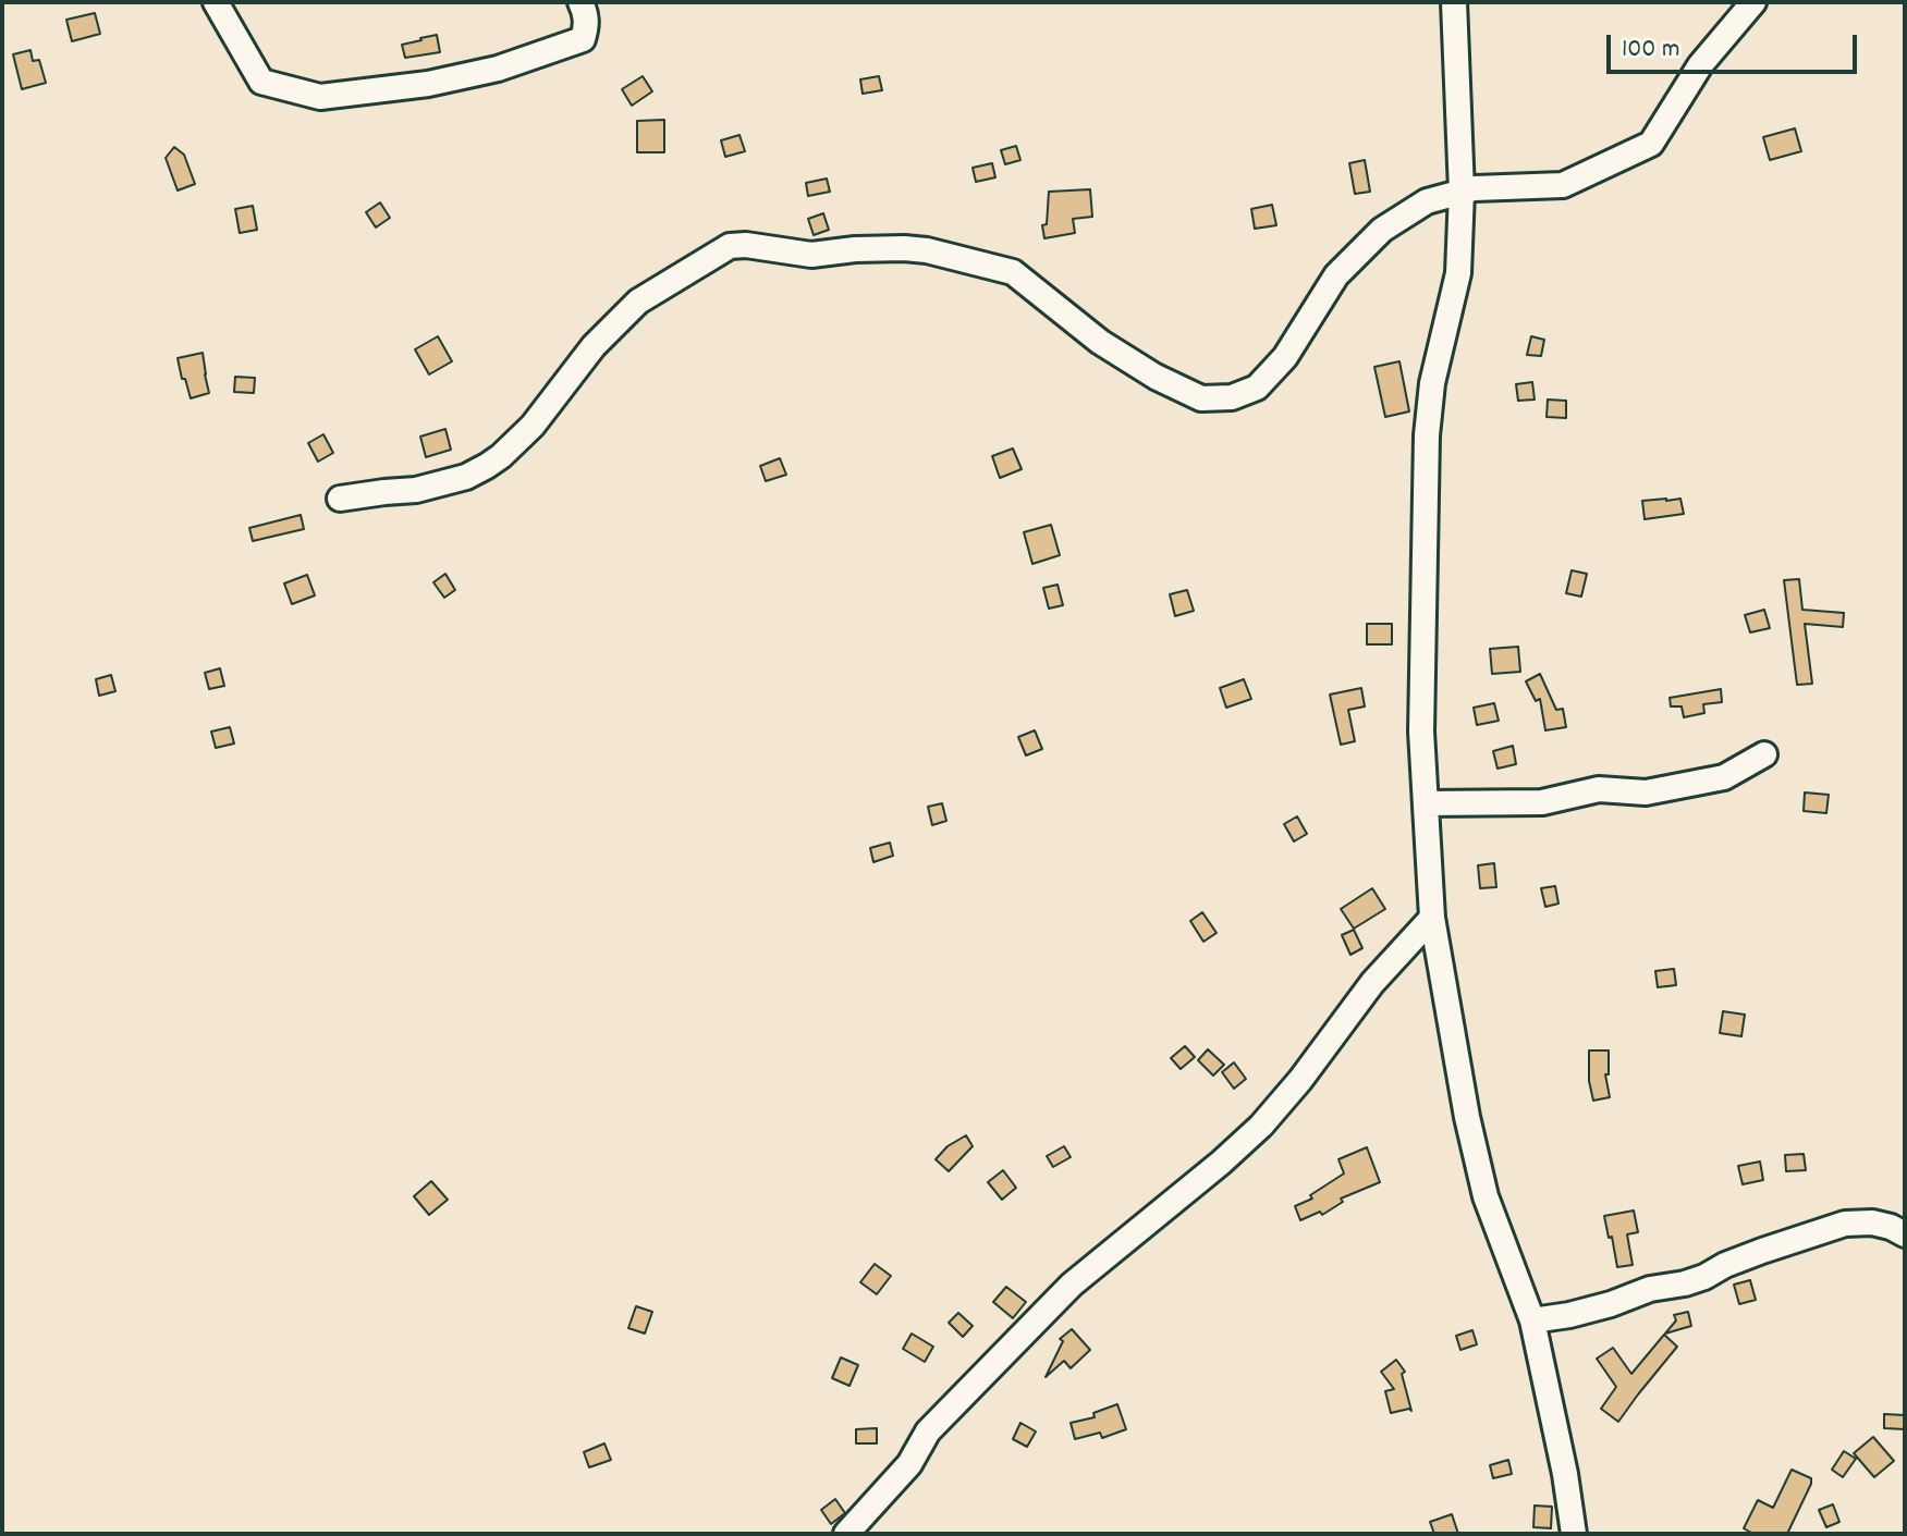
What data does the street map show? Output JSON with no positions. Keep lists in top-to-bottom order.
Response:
{
  "scale_bar": "100 m"
}
